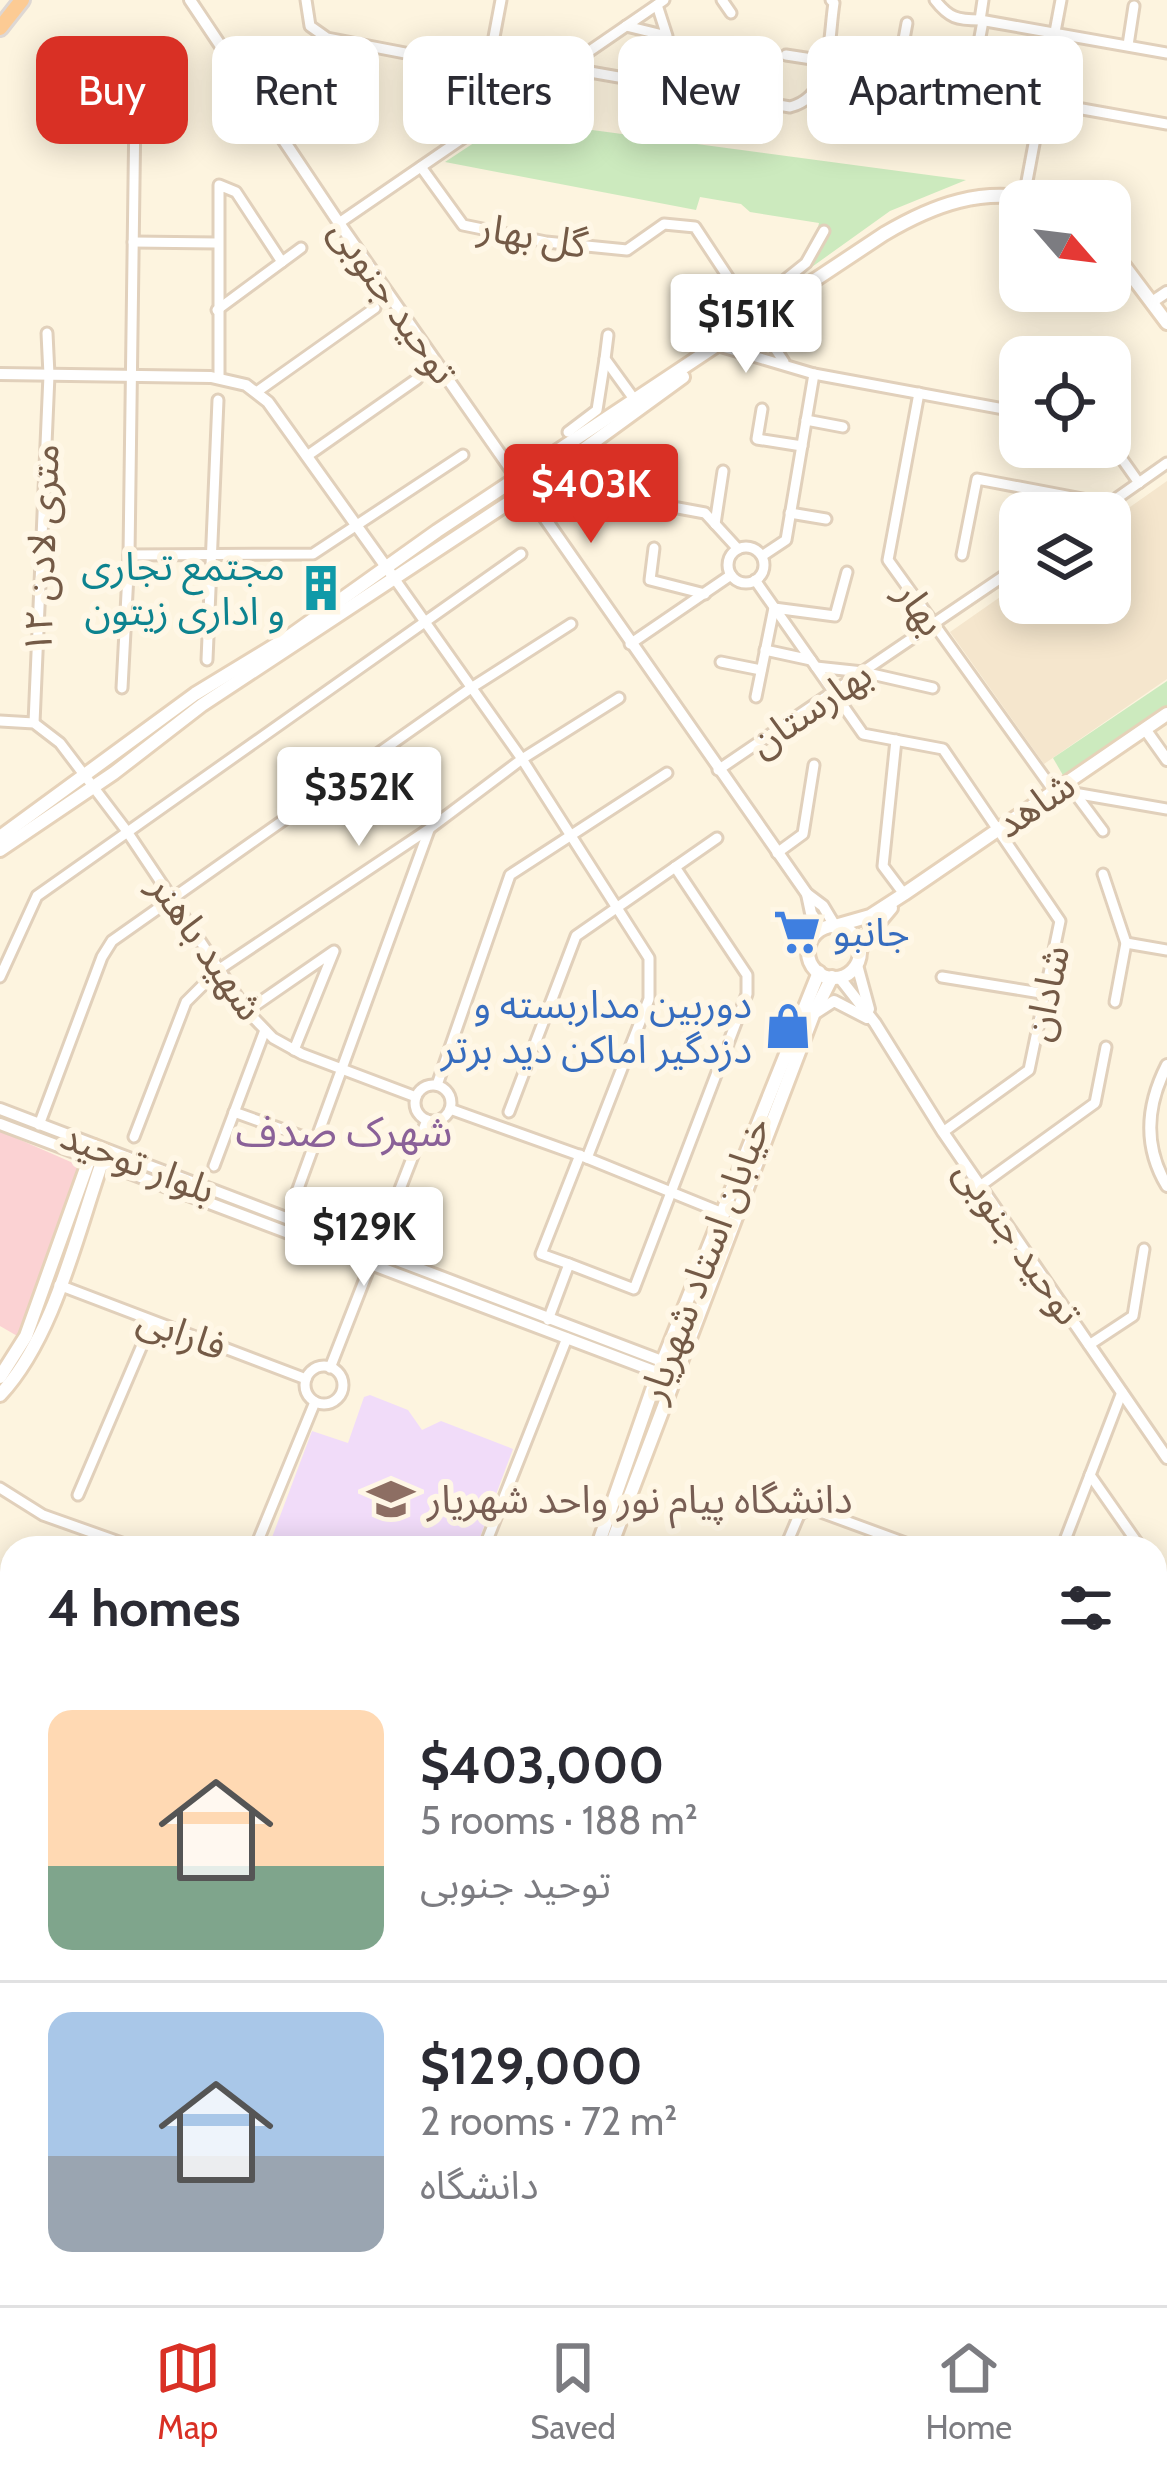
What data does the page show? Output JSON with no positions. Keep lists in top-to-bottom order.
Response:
{
  "streets": {
    "main road": ["شاهد", "خیابان استاد شهریار"],
    "street": [
      "گل بهار",
      "توحید جنوبی",
      "۱۲ متری لادن",
      "بهار",
      "بهارستان",
      "شهید باهنر",
      "شادان",
      "بلوار توحید",
      "فارابی"
    ]
  },
  "crossings": [
    ["توحید جنوبی", "بهارستان"],
    ["توحید جنوبی", "شادان"],
    ["توحید جنوبی", "خیابان استاد شهریار"],
    ["۱۲ متری لادن", "شهید باهنر"],
    ["بهار", "بهارستان"],
    ["بهار", "شاهد"],
    ["بهارستان", "شادان"],
    ["شاهد", "شادان"],
    ["بلوار توحید", "خیابان استاد شهریار"]
  ],
  "districts": ["شهرک صدف"],
  "places": {
    "building": ["مجتمع تجاری و اداری زیتون"],
    "supermarket": ["جانبو"],
    "shop": ["دوربین مداربسته و دزدگیر اماکن دید برتر"],
    "school or university": ["دانشگاه پیام نور واحد شهریار"]
  },
  "north": "bottom right",
  "page": {
    "chip": [
      "Buy",
      "Rent",
      "Filters",
      "New",
      "Apartment"
    ],
    "price": [
      "$151K",
      "$403K",
      "$352K",
      "$129K"
    ],
    "heading": "4 homes",
    "list": [
      {
        "name": "$403,000",
        "note": "5 rooms · 188 m² · توحید جنوبی"
      },
      {
        "name": "$129,000",
        "note": "2 rooms · 72 m² · دانشگاه"
      }
    ],
    "tabs": ["Map", "Saved", "Home"]
  }
}
